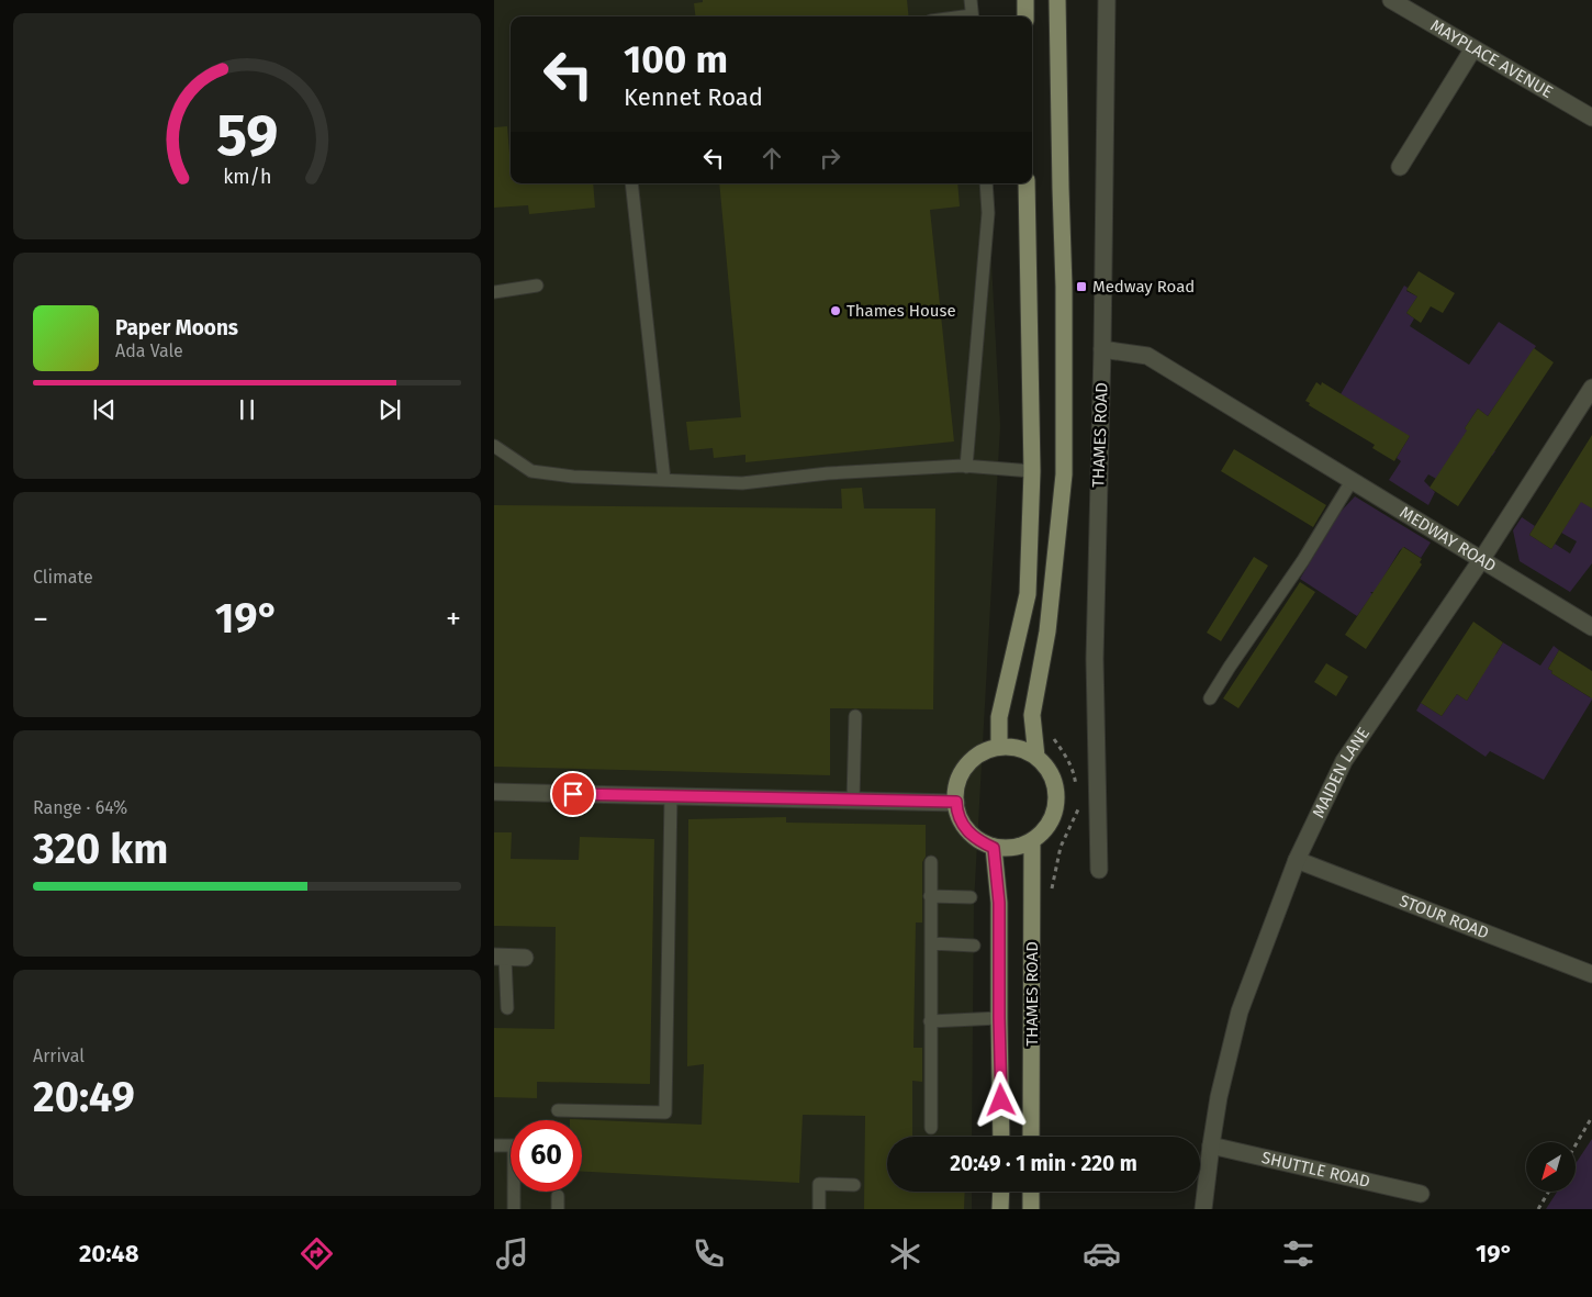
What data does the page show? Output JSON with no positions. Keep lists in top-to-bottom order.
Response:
{
  "streets": {
    "main road": ["THAMES ROAD"],
    "street": [
      "MAYPLACE AVENUE",
      "MEDWAY ROAD",
      "MAIDEN LANE",
      "STOUR ROAD",
      "SHUTTLE ROAD"
    ]
  },
  "crossings": [
    ["THAMES ROAD", "MEDWAY ROAD"],
    ["MEDWAY ROAD", "MAIDEN LANE"],
    ["MAIDEN LANE", "STOUR ROAD"],
    ["MAIDEN LANE", "SHUTTLE ROAD"]
  ],
  "places": {
    "transit": ["Medway Road"],
    "other": ["Thames House"]
  },
  "north": "bottom left",
  "page": {
    "turn": ["100 m", "Kennet Road"],
    "song": ["Paper Moons", "Ada Vale"],
    "tile": [
      "Climate",
      ["Range · 64%", "320 km"],
      ["Arrival", "20:49"]
    ],
    "heat": ["−", "19°", "+"],
    "limit": "60",
    "trip": "20:49 · 1 min · 220 m",
    "tabs": ["20:48", "19°"],
    "gauge": ["59", "km/h"]
  }
}
